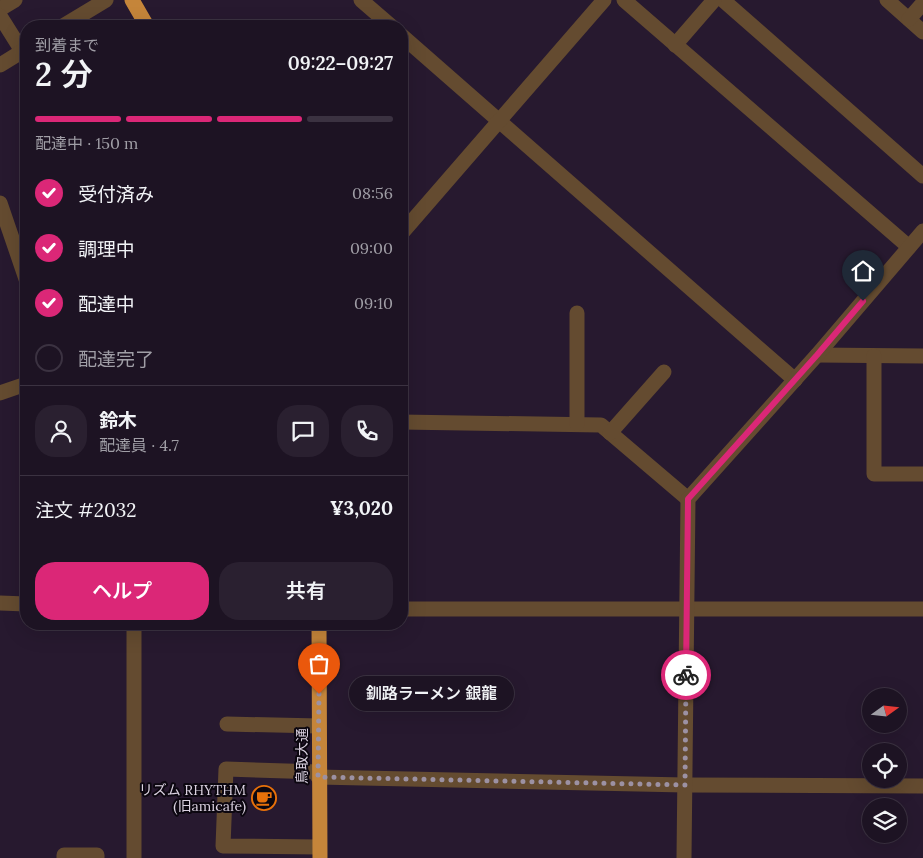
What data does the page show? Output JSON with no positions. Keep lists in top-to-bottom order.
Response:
{
  "streets": {
    "highway": ["鳥取大通"]
  },
  "places": {
    "other": ["釧路ラーメン 銀龍"],
    "cafe": ["リズム RHYTHM (旧amicafe)"]
  },
  "north": "right",
  "page": {
    "heading": ["2 分", "到着まで", "09:22–09:27"],
    "panel": [
      "鈴木",
      "配達員 · 4.7",
      "注文 #2032",
      "¥3,020"
    ],
    "bar": "配達中 · 150 m",
    "list": [
      ["受付済み", "08:56"],
      ["調理中", "09:00"],
      ["配達中", "09:10"],
      "配達完了"
    ],
    "buttons": ["ヘルプ", "共有"],
    "bubble": "釧路ラーメン 銀龍"
  }
}
